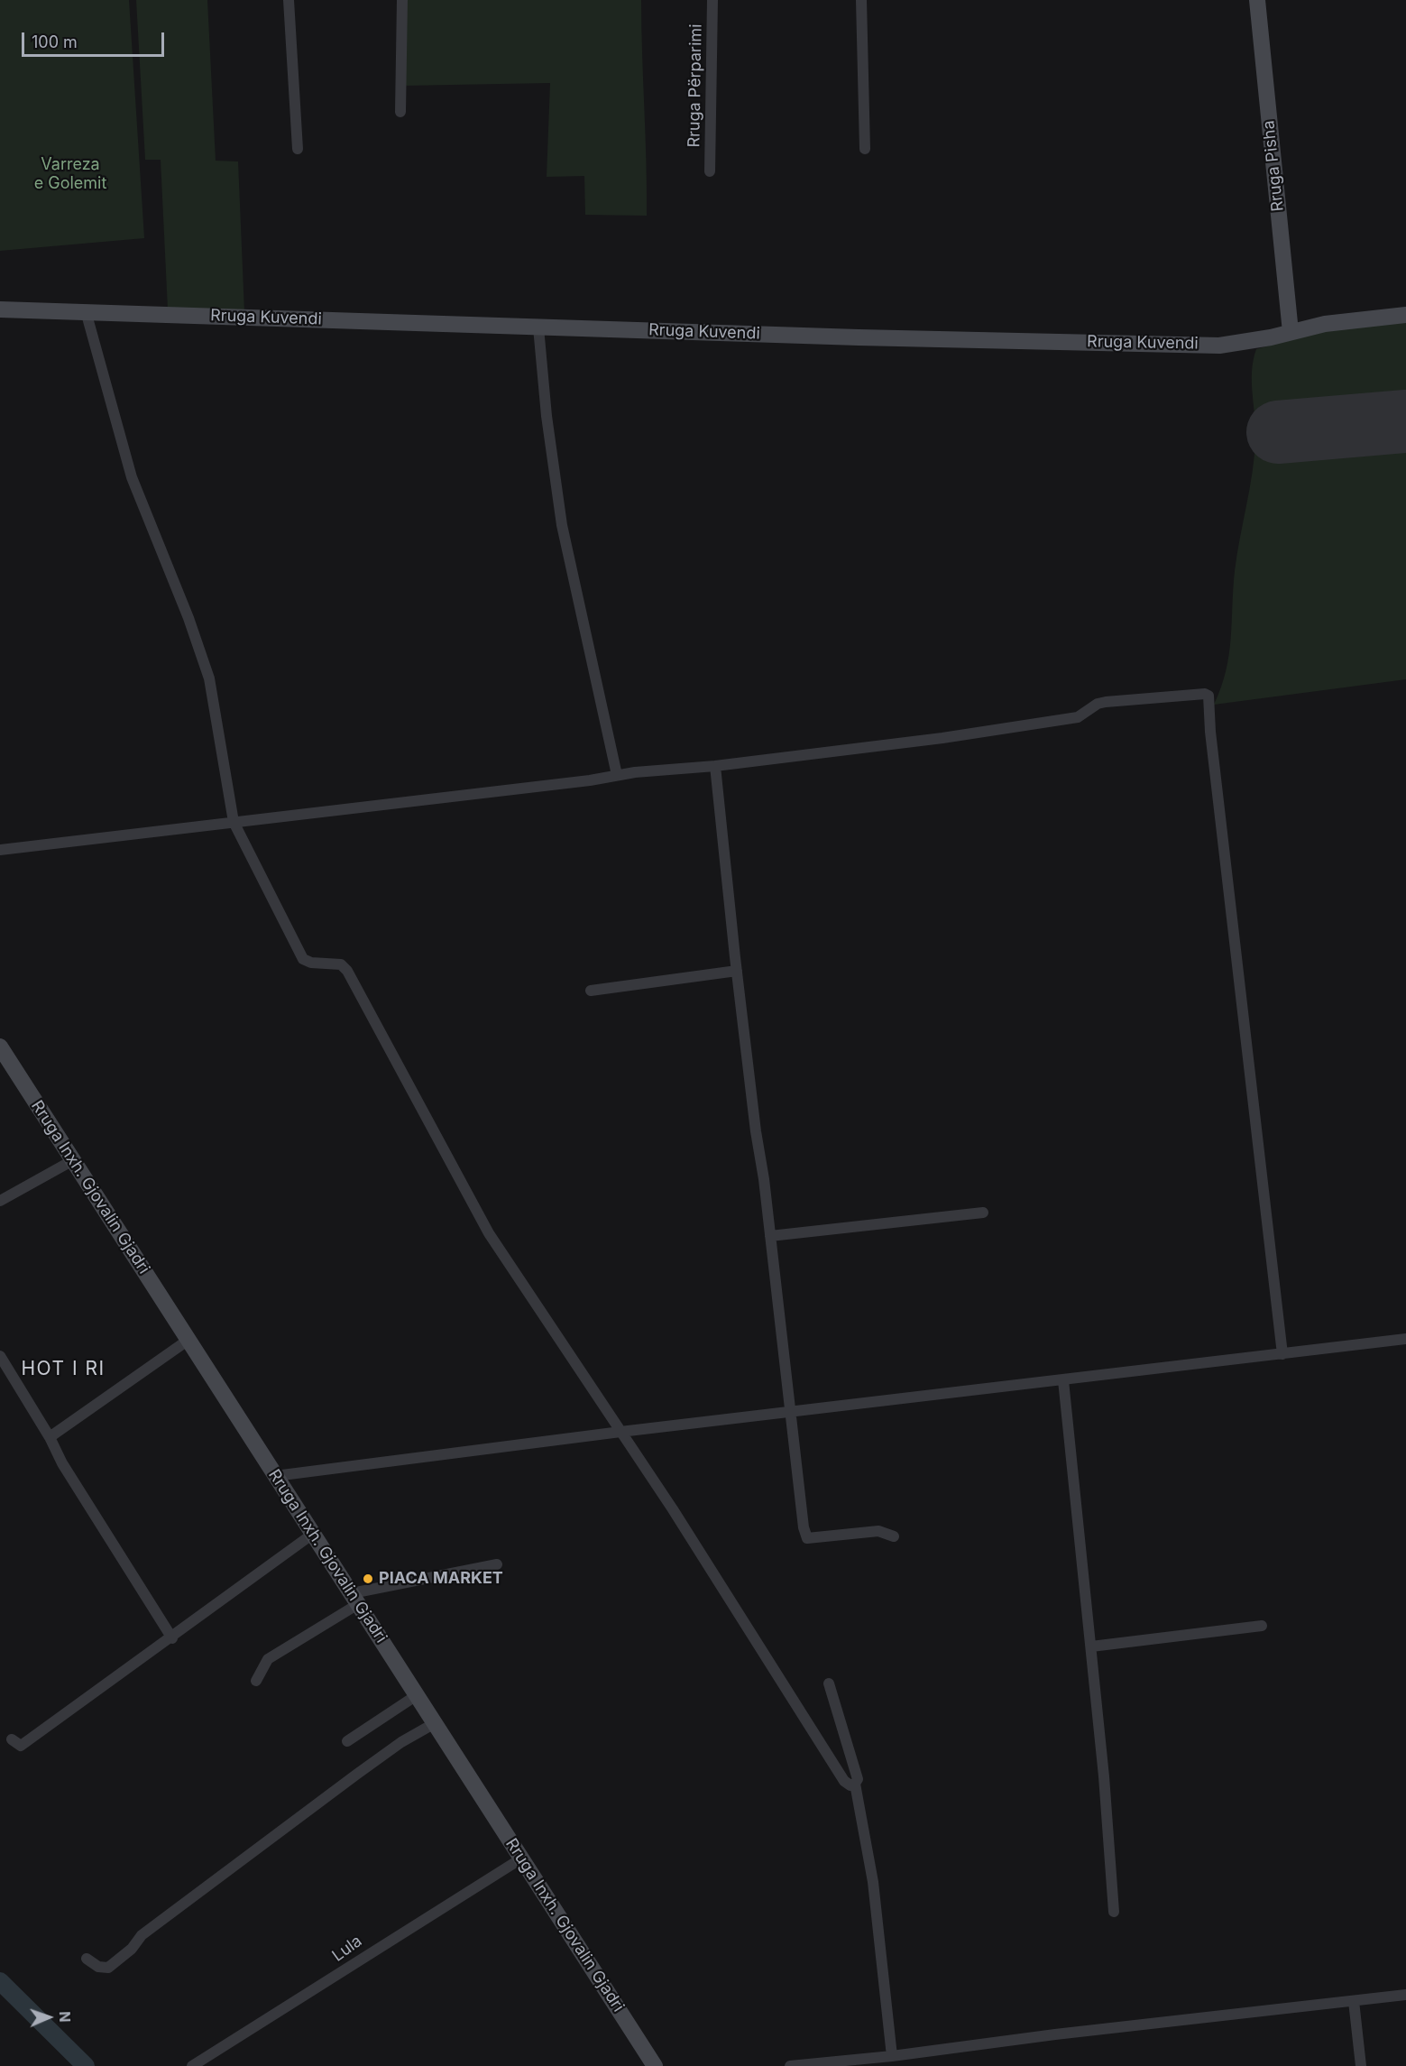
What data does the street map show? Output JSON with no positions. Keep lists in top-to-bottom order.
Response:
{
  "streets": {
    "street": [
      "Rruga Përparimi",
      "Rruga Pisha",
      "Rruga Kuvendi",
      "Rruga Inxh. Gjovalin Gjadri",
      "Lula"
    ]
  },
  "crossings": [
    ["Rruga Pisha", "Rruga Kuvendi"],
    ["Rruga Inxh. Gjovalin Gjadri", "Lula"]
  ],
  "districts": ["HOT I RI"],
  "parks": ["Varreza e Golemit"],
  "places": ["PIACA MARKET"],
  "scale_bar": "100 m",
  "north": "right"
}
